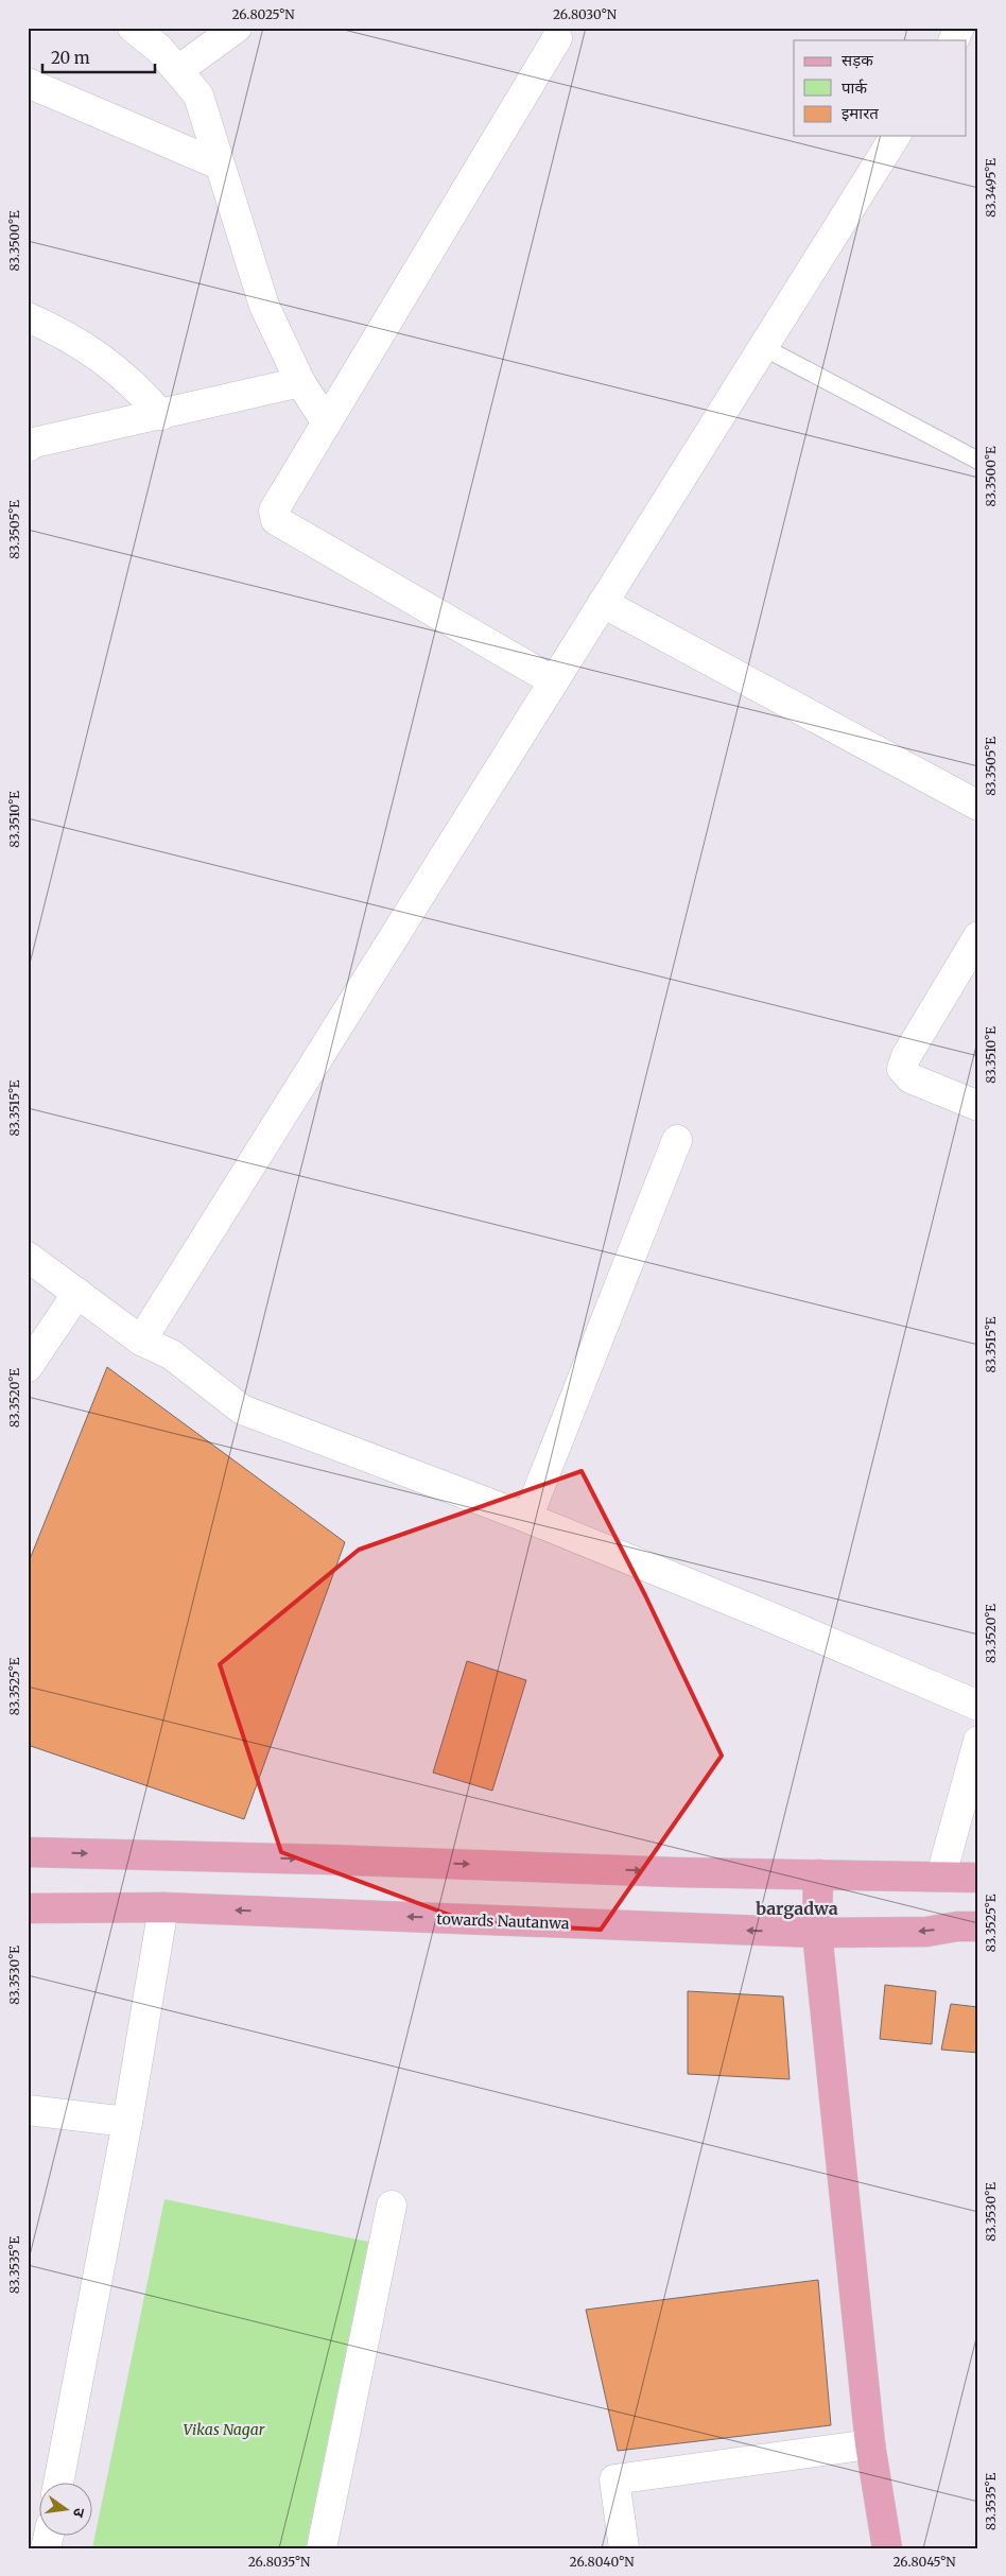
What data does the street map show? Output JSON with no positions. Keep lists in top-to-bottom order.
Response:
{
  "streets": {
    "main road": ["towards Nautanwa"]
  },
  "districts": ["bargadwa"],
  "parks": ["Vikas Nagar"],
  "legend": ["सड़क", "पार्क", "इमारत"],
  "scale_bar": "20 m",
  "north": "right",
  "coordinates": [
    "26.8025°N",
    "26.8030°N",
    "83.3495°E",
    "83.3500°E",
    "83.3505°E",
    "83.3510°E",
    "83.3515°E",
    "83.3520°E",
    "83.3525°E",
    "83.3530°E",
    "83.3535°E",
    "26.8035°N",
    "26.8040°N",
    "26.8045°N"
  ]
}
